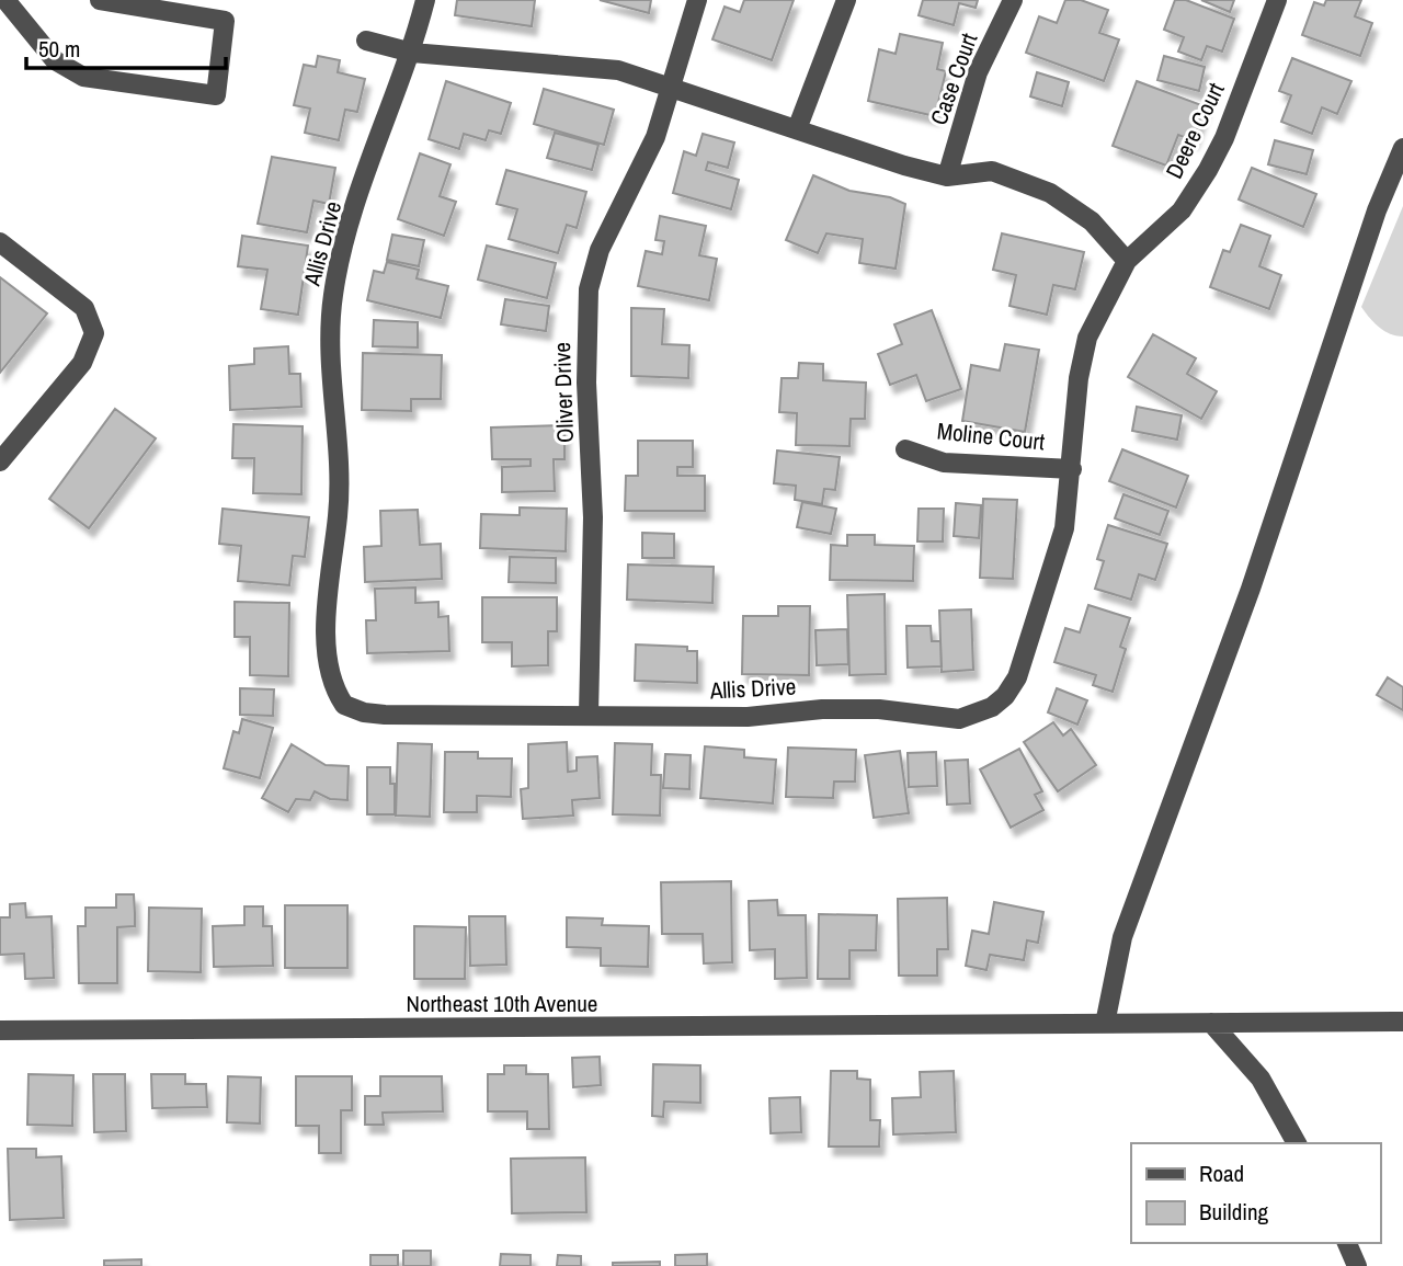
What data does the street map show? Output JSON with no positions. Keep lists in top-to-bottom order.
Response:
{
  "streets": {
    "street": [
      "Case Court",
      "Deere Court",
      "Allis Drive",
      "Oliver Drive",
      "Moline Court",
      "Northeast 10th Avenue"
    ]
  },
  "crossings": [
    ["Deere Court", "Allis Drive"],
    ["Allis Drive", "Oliver Drive"],
    ["Allis Drive", "Moline Court"]
  ],
  "legend": ["Road", "Building"],
  "scale_bar": "50 m"
}
